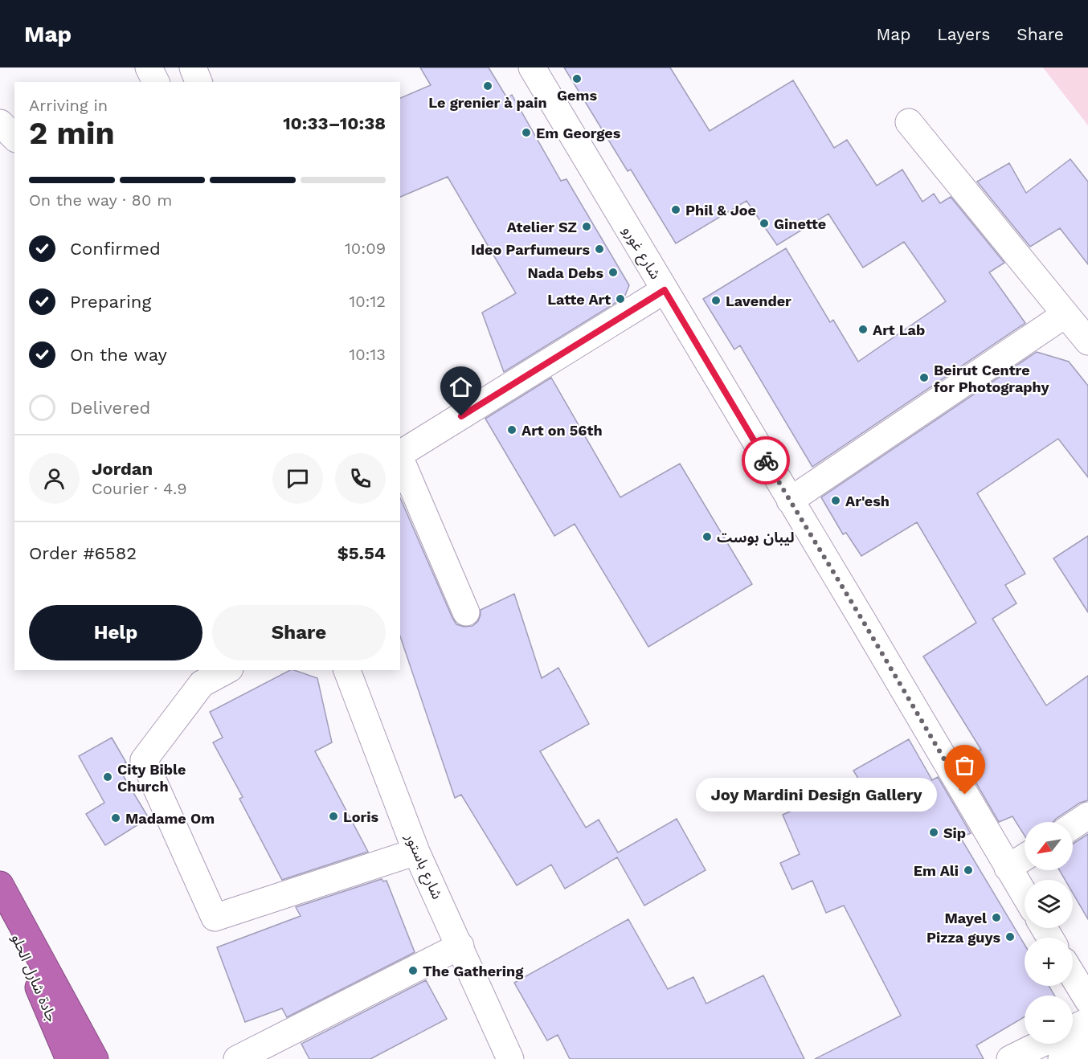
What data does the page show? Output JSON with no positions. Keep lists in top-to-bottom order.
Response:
{
  "streets": {
    "highway": ["جادة شارل الحلو"],
    "street": ["شارع غورو", "شارع باستور"]
  },
  "places": [
    "Gems",
    "Le grenier à pain",
    "Em Georges",
    "Phil & Joe",
    "Ginette",
    "Atelier SZ",
    "Ideo Parfumeurs",
    "Nada Debs",
    "Latte Art",
    "Lavender",
    "Art Lab",
    "Beirut Centre for Photography",
    "Art on 56th",
    "Ar'esh",
    "ليبان بوست",
    "City Bible Church",
    "Joy Mardini Design Gallery",
    "Loris",
    "Madame Om",
    "Sip",
    "Em Ali",
    "Mayel",
    "Pizza guys",
    "The Gathering"
  ],
  "north": "bottom left",
  "page": {
    "header": "Map",
    "nav": ["Map", "Layers", "Share"],
    "heading": ["2 min", "Arriving in", "10:33–10:38"],
    "panel": [
      "Jordan",
      "Courier · 4.9",
      "Order #6582",
      "$5.54"
    ],
    "bar": "On the way · 80 m",
    "list": [
      ["Confirmed", "10:09"],
      ["Preparing", "10:12"],
      ["On the way", "10:13"],
      "Delivered"
    ],
    "buttons": ["Help", "Share"],
    "bubble": "Joy Mardini Design Gallery",
    "map_buttons": ["+", "−"]
  }
}
